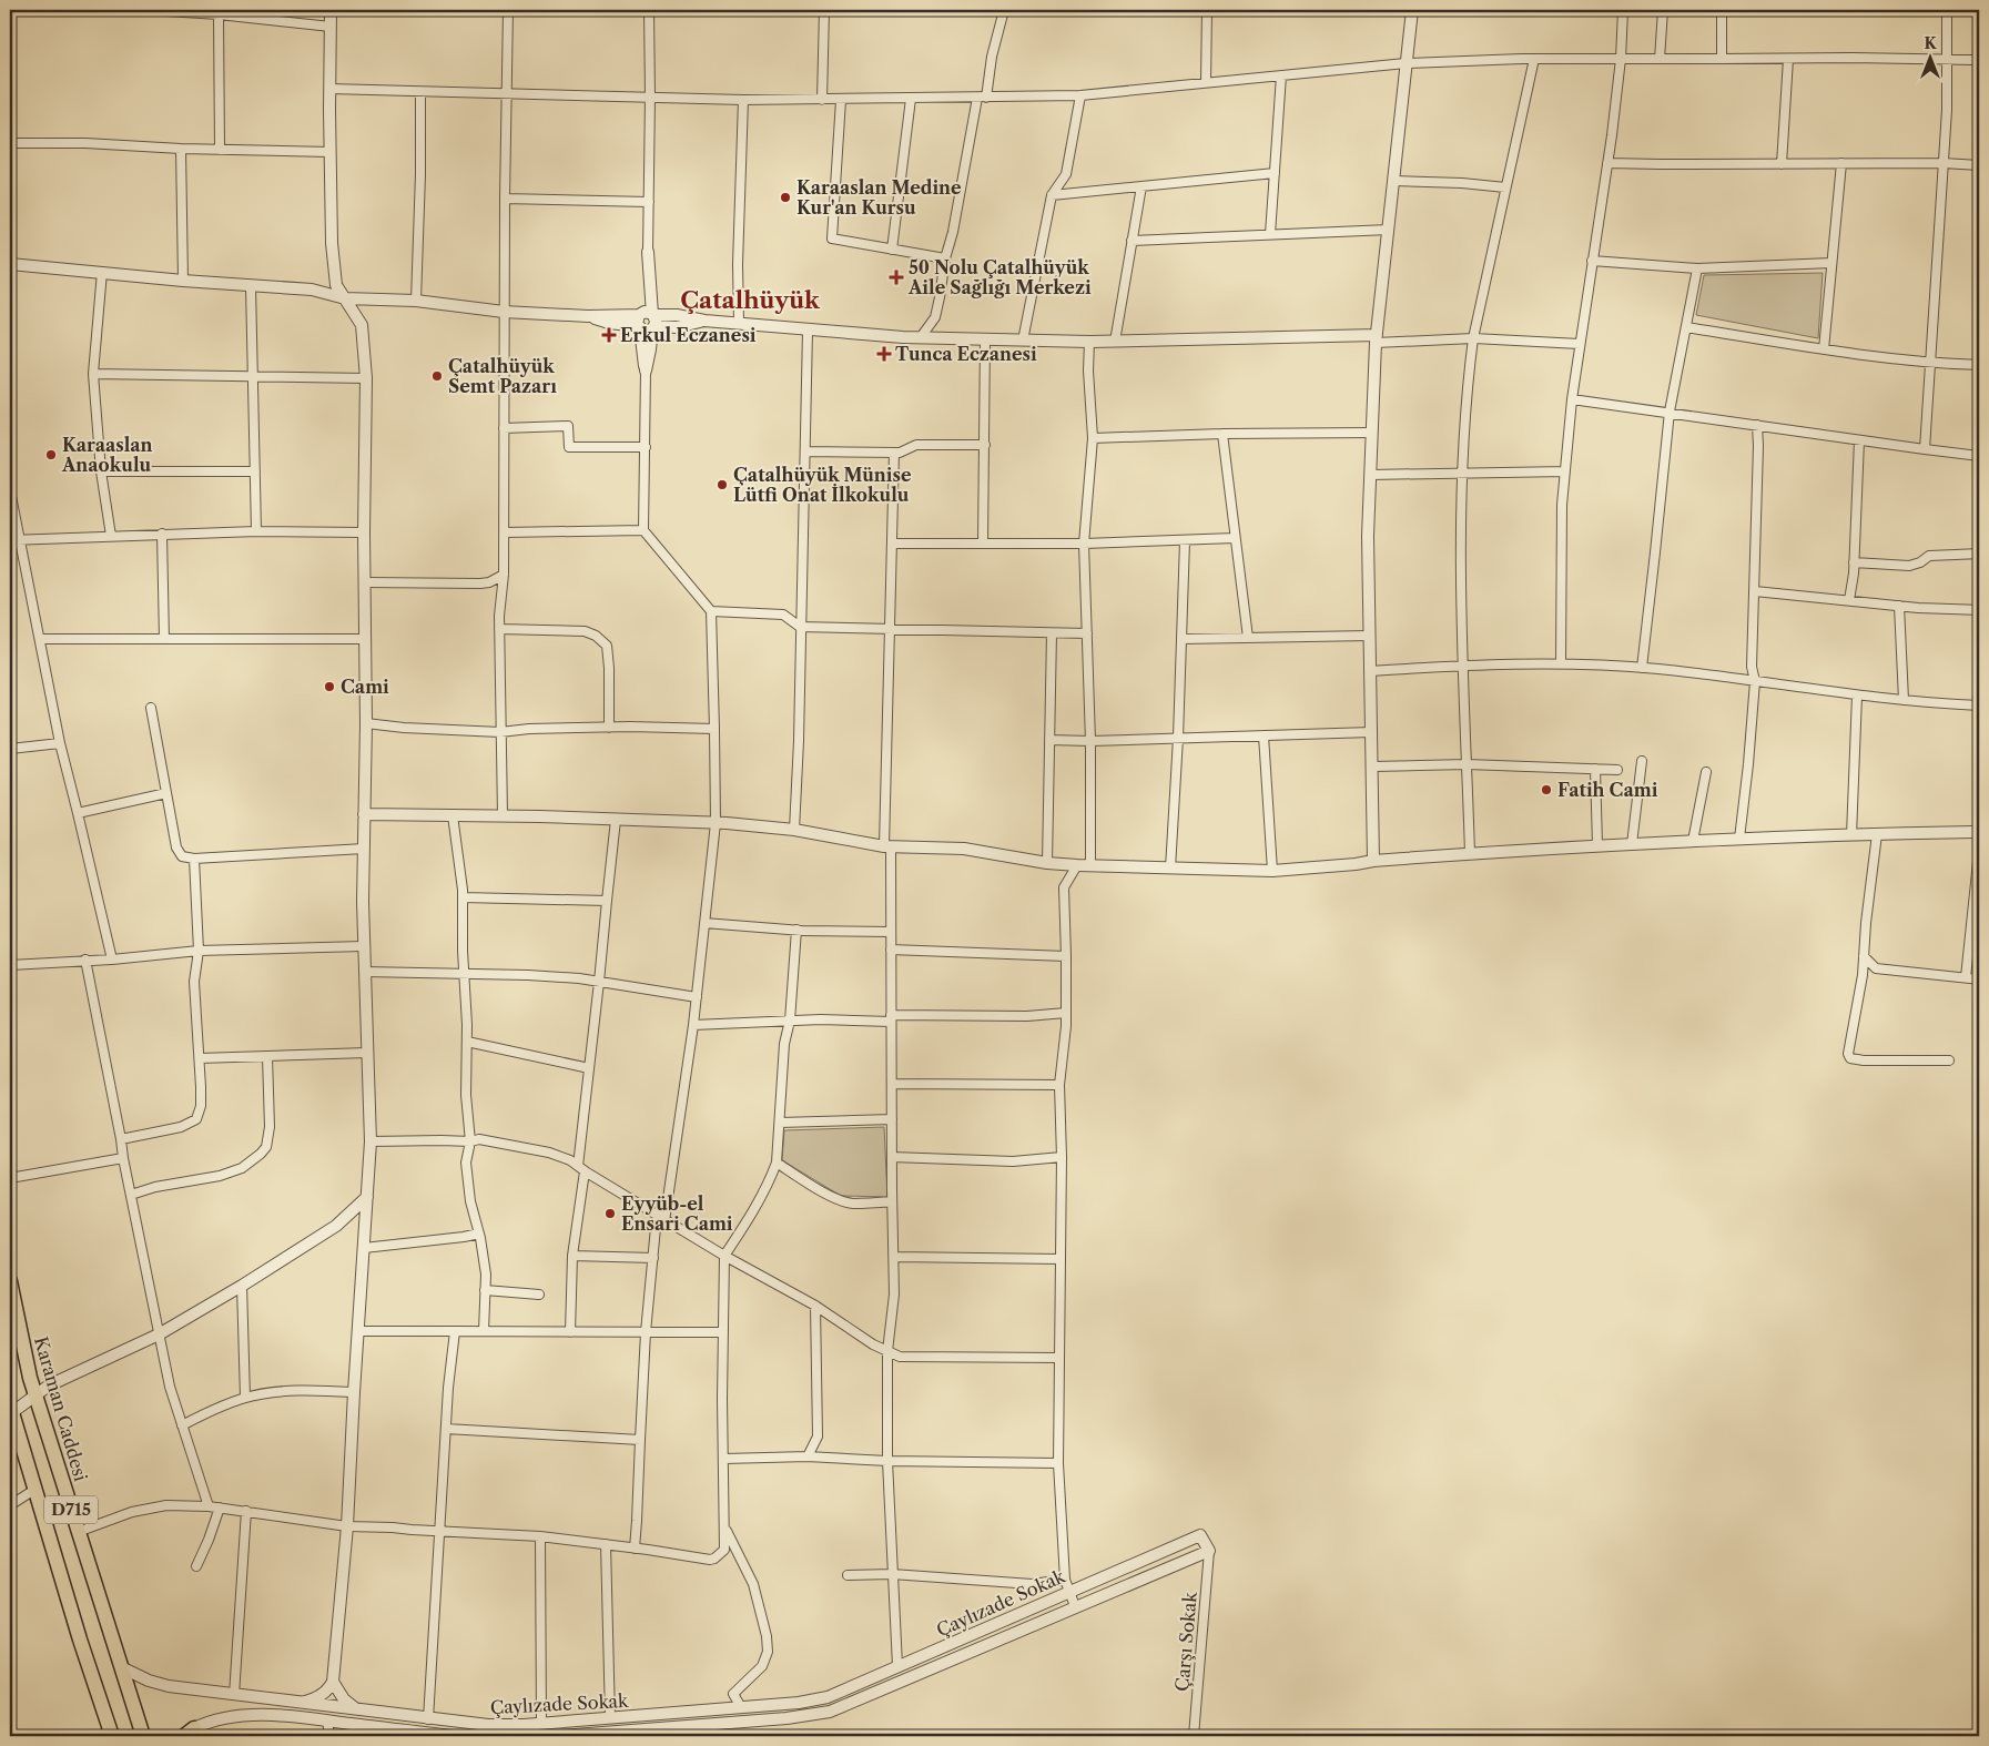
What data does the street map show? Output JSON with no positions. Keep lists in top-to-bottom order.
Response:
{
  "streets": {
    "highway": ["Karaman Caddesi", "D715"],
    "street": ["Çaylızade Sokak", "Çarşı Sokak"]
  },
  "crossings": [
    ["Karaman Caddesi", "Çaylızade Sokak"],
    ["Çaylızade Sokak", "Çarşı Sokak"]
  ],
  "districts": ["Çatalhüyük"],
  "places": {
    "other": [
      "Karaaslan Medine Kur'an Kursu",
      "Çatalhüyük Semt Pazarı",
      "Karaaslan Anaokulu",
      "Çatalhüyük Münise Lütfi Onat İlkokulu",
      "Cami",
      "Fatih Cami",
      "Eyyüb-el Ensari Cami"
    ],
    "health": ["50 Nolu Çatalhüyük Aile Sağlığı Merkezi", "Erkul Eczanesi", "Tunca Eczanesi"]
  },
  "north": "top"
}
